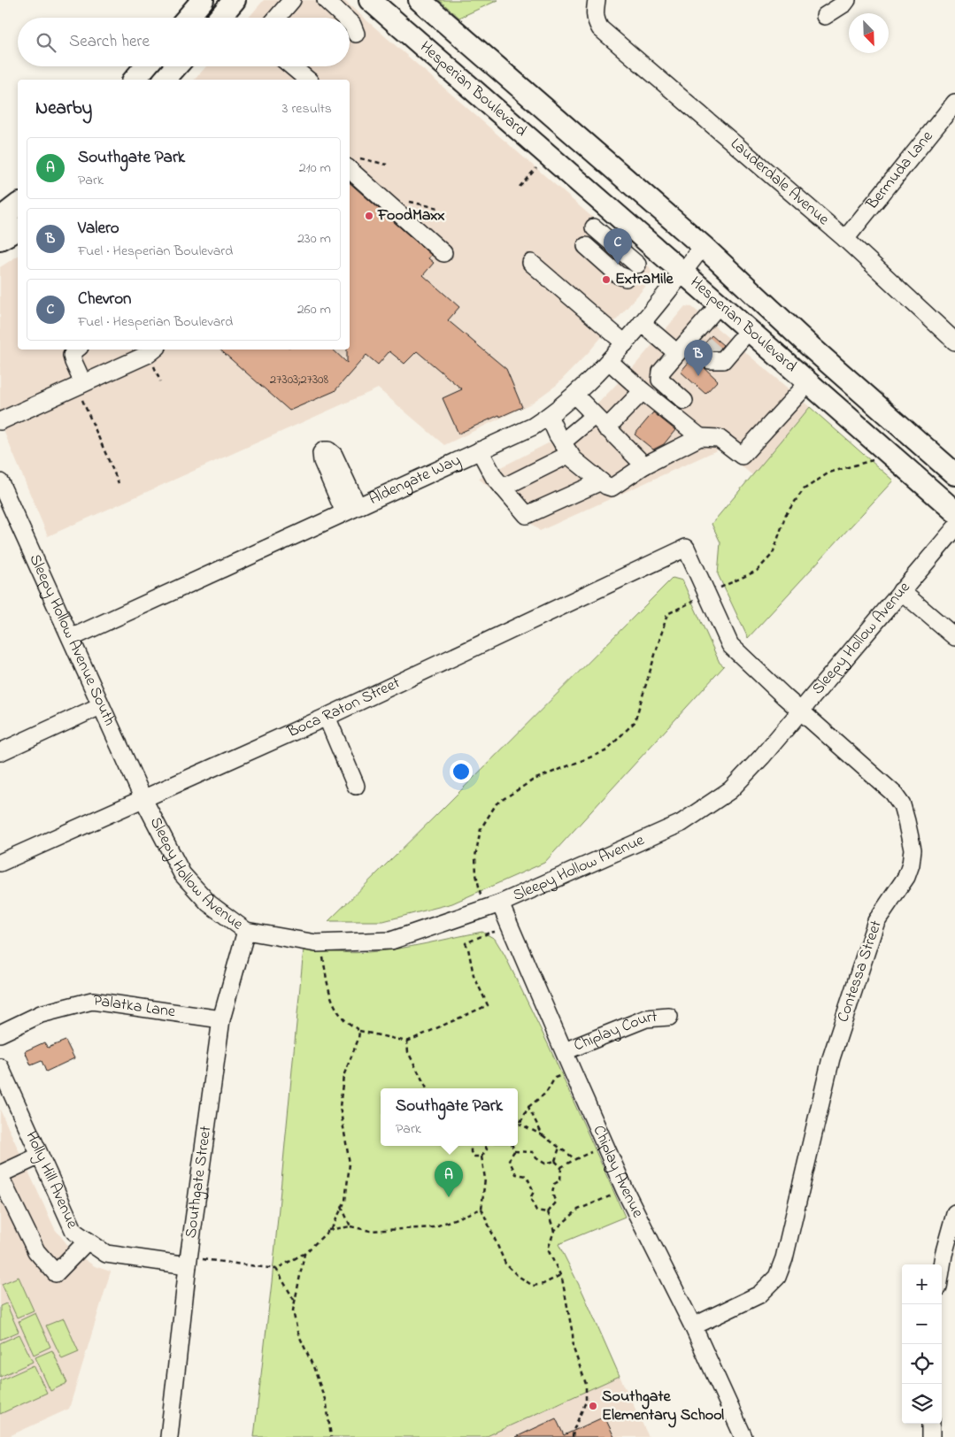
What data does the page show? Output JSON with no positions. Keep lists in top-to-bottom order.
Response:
{
  "streets": {
    "main road": ["Hesperian Boulevard"],
    "street": [
      "Bermuda Lane",
      "Lauderdale Avenue",
      "Aldengate Way",
      "Sleepy Hollow Avenue",
      "Sleepy Hollow Avenue South",
      "Boca Raton Street",
      "Contessa Street",
      "Palatka Lane",
      "Chiplay Court",
      "Chiplay Avenue",
      "Holly Hill Avenue",
      "Southgate Street"
    ]
  },
  "crossings": [
    ["Hesperian Boulevard", "Aldengate Way"],
    ["Bermuda Lane", "Lauderdale Avenue"],
    ["Aldengate Way", "Sleepy Hollow Avenue South"],
    ["Sleepy Hollow Avenue", "Sleepy Hollow Avenue South"],
    ["Sleepy Hollow Avenue", "Boca Raton Street"],
    ["Sleepy Hollow Avenue", "Contessa Street"],
    ["Sleepy Hollow Avenue", "Chiplay Avenue"],
    ["Sleepy Hollow Avenue", "Southgate Street"],
    ["Sleepy Hollow Avenue South", "Boca Raton Street"],
    ["Boca Raton Street", "Contessa Street"],
    ["Contessa Street", "Chiplay Avenue"],
    ["Palatka Lane", "Southgate Street"],
    ["Chiplay Court", "Chiplay Avenue"],
    ["Holly Hill Avenue", "Southgate Street"]
  ],
  "places": ["FoodMaxx", "ExtraMile", "Southgate Elementary School"],
  "house_numbers": ["27303;27308"],
  "north": "bottom right",
  "page": {
    "search": "Search here",
    "heading": ["Nearby", "3 results"],
    "list": [
      {
        "mark": "A",
        "name": "Southgate Park",
        "note": "Park",
        "value": "210 m"
      },
      {
        "mark": "B",
        "name": "Valero",
        "note": "Fuel · Hesperian Boulevard",
        "value": "230 m"
      },
      {
        "mark": "C",
        "name": "Chevron",
        "note": "Fuel · Hesperian Boulevard",
        "value": "260 m"
      }
    ],
    "pins": ["C", "B", "A"],
    "popup": ["Southgate Park", "Park"],
    "map_buttons": ["+", "−"]
  }
}
